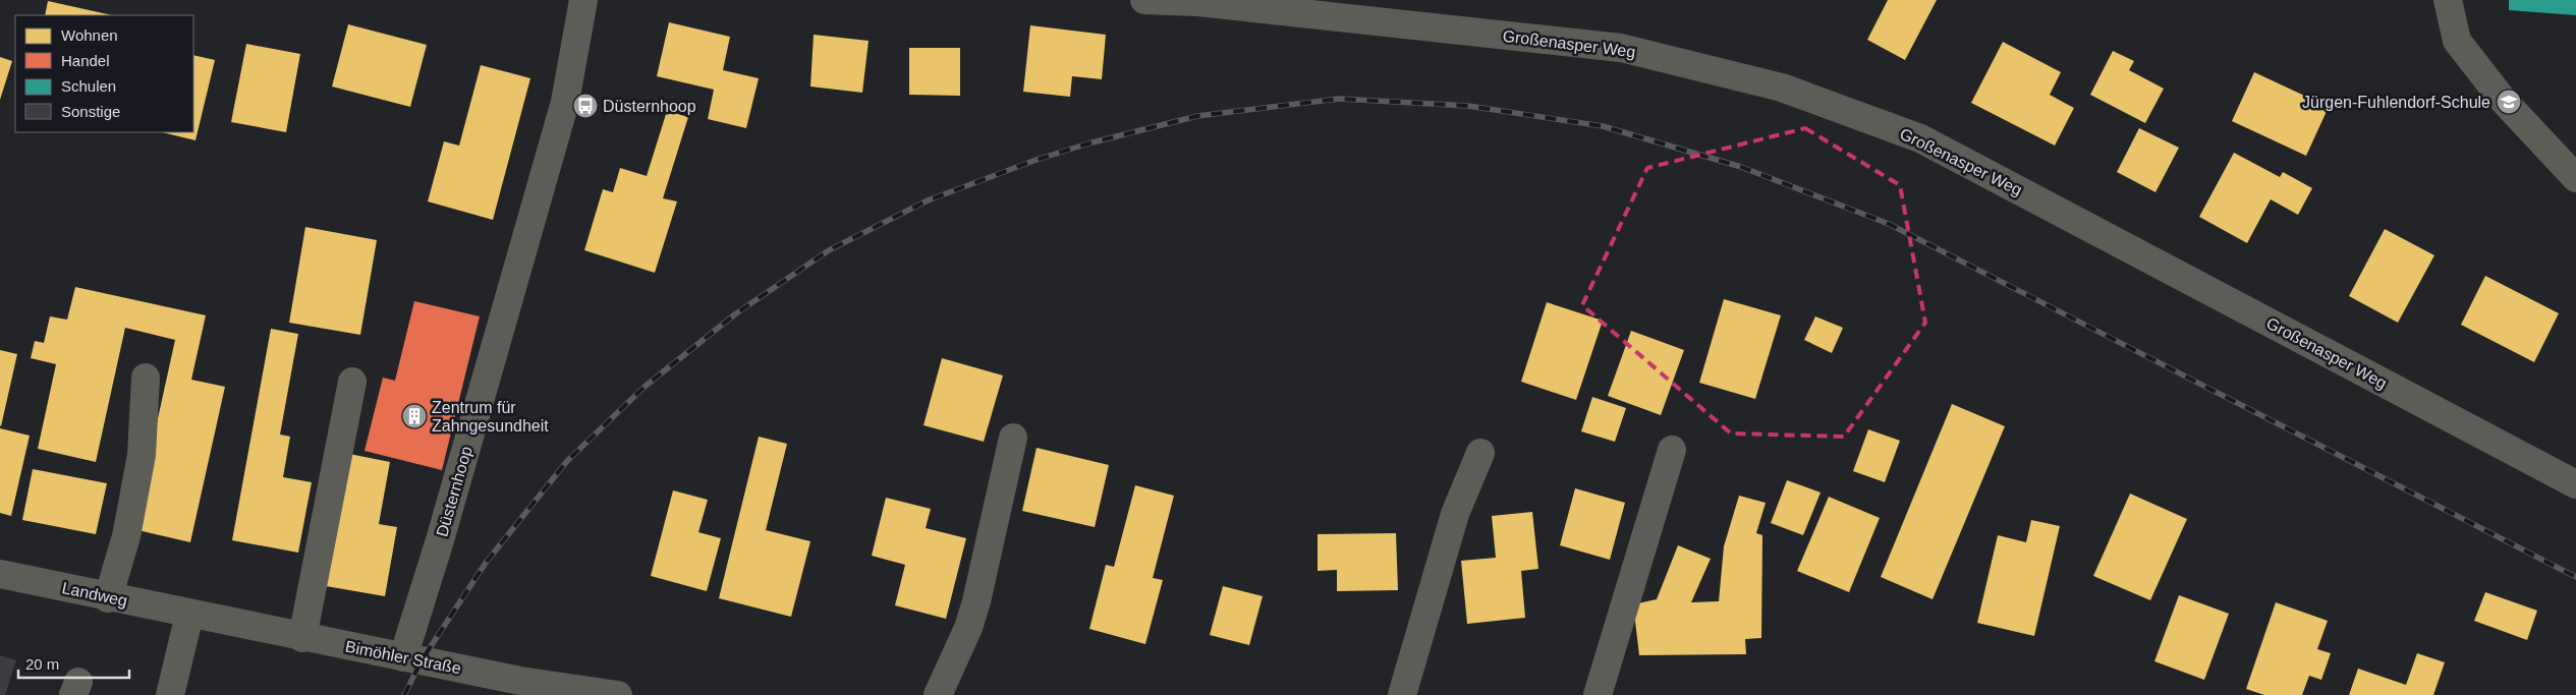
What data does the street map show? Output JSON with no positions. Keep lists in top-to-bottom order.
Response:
{
  "streets": {
    "street": [
      "Großenasper Weg",
      "Düsternhoop",
      "Landweg",
      "Bimöhler Straße"
    ]
  },
  "crossings": [
    ["Düsternhoop", "Bimöhler Straße"],
    ["Landweg", "Bimöhler Straße"]
  ],
  "places": {
    "school or university": ["Jürgen-Fuhlendorf-Schule"],
    "bus stop": ["Düsternhoop"],
    "building": ["Zentrum für Zahngesundheit"]
  },
  "legend": [
    "Wohnen",
    "Handel",
    "Schulen",
    "Sonstige"
  ],
  "scale_bar": "20 m"
}
